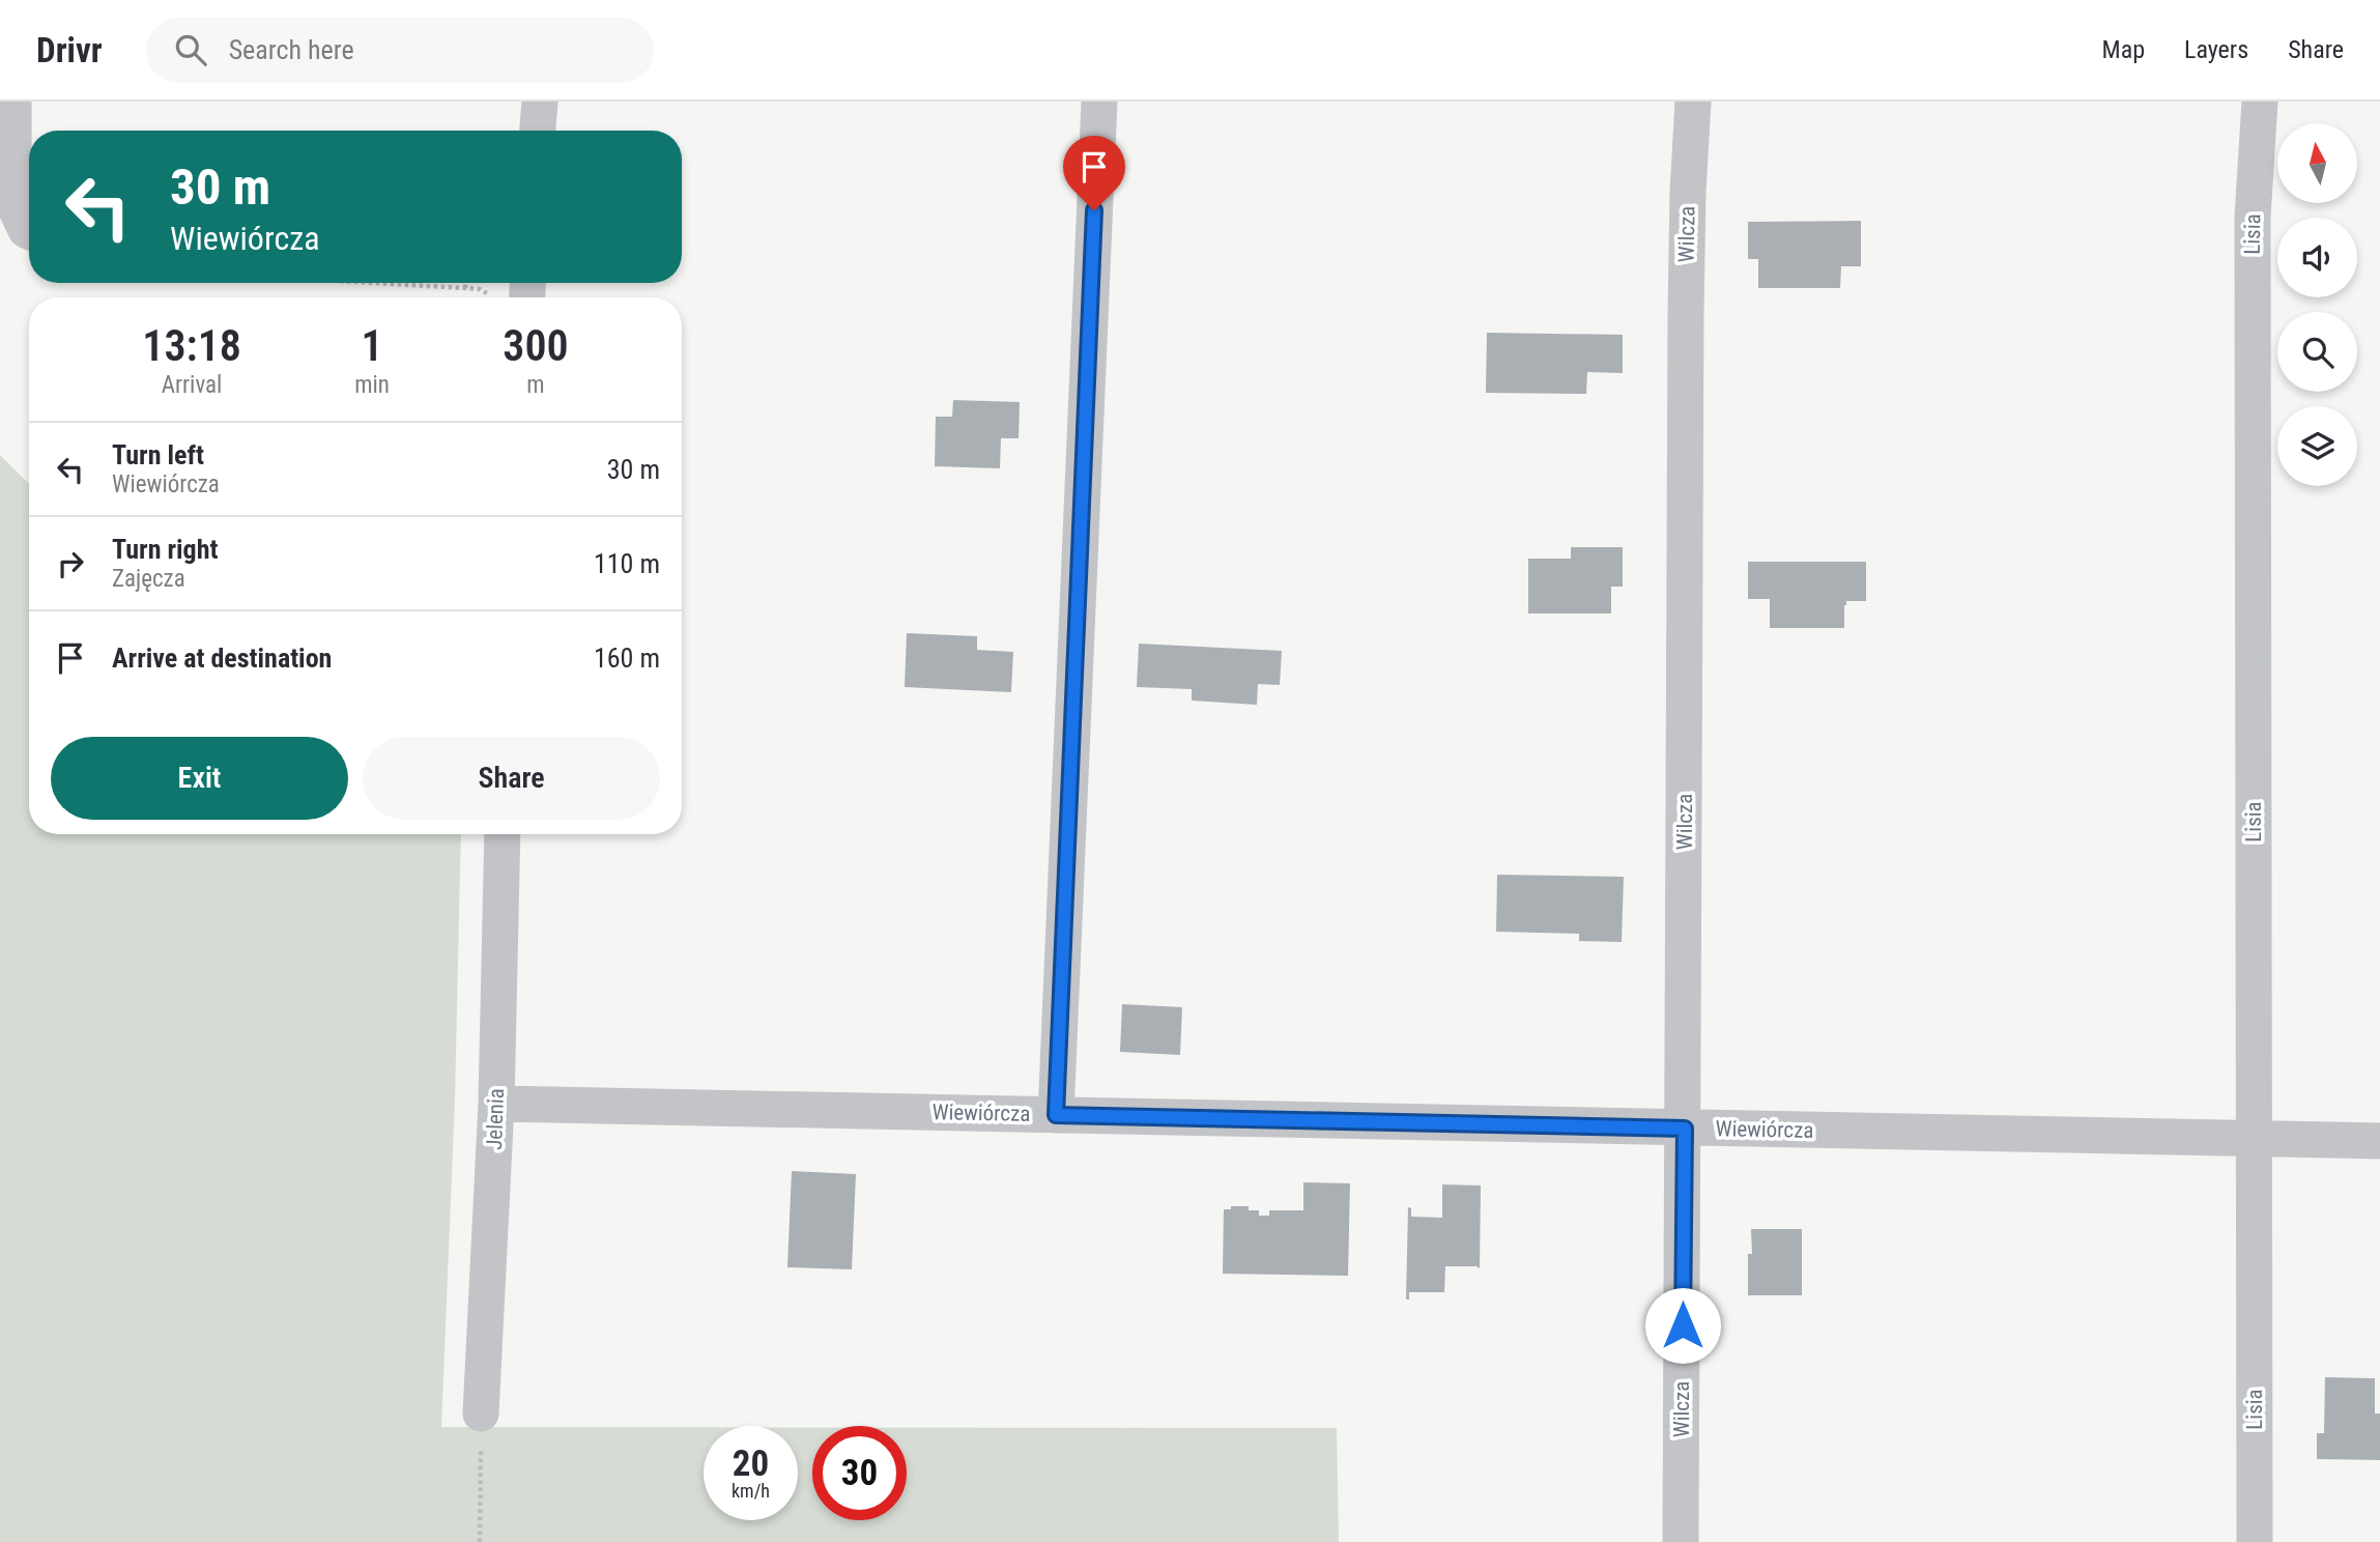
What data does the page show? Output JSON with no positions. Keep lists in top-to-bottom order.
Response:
{
  "streets": {
    "street": [
      "Wilcza",
      "Lisia",
      "Wiewiórcza",
      "Jelenia"
    ]
  },
  "crossings": [
    ["Wilcza", "Wiewiórcza"],
    ["Lisia", "Wiewiórcza"],
    ["Wiewiórcza", "Jelenia"]
  ],
  "north": "top",
  "page": {
    "header": "Drivr",
    "search": "Search here",
    "nav": ["Map", "Layers", "Share"],
    "turn": ["30 m", "Wiewiórcza"],
    "eta": [
      "13:18",
      "Arrival",
      "1",
      "min",
      "300",
      "m"
    ],
    "list": [
      {
        "name": "Turn left",
        "note": "Wiewiórcza",
        "value": "30 m"
      },
      {
        "name": "Turn right",
        "note": "Zajęcza",
        "value": "110 m"
      },
      {
        "name": "Arrive at destination",
        "value": "160 m"
      }
    ],
    "buttons": ["Exit", "Share"],
    "speed": "20 km/h",
    "limit": "30"
  }
}
